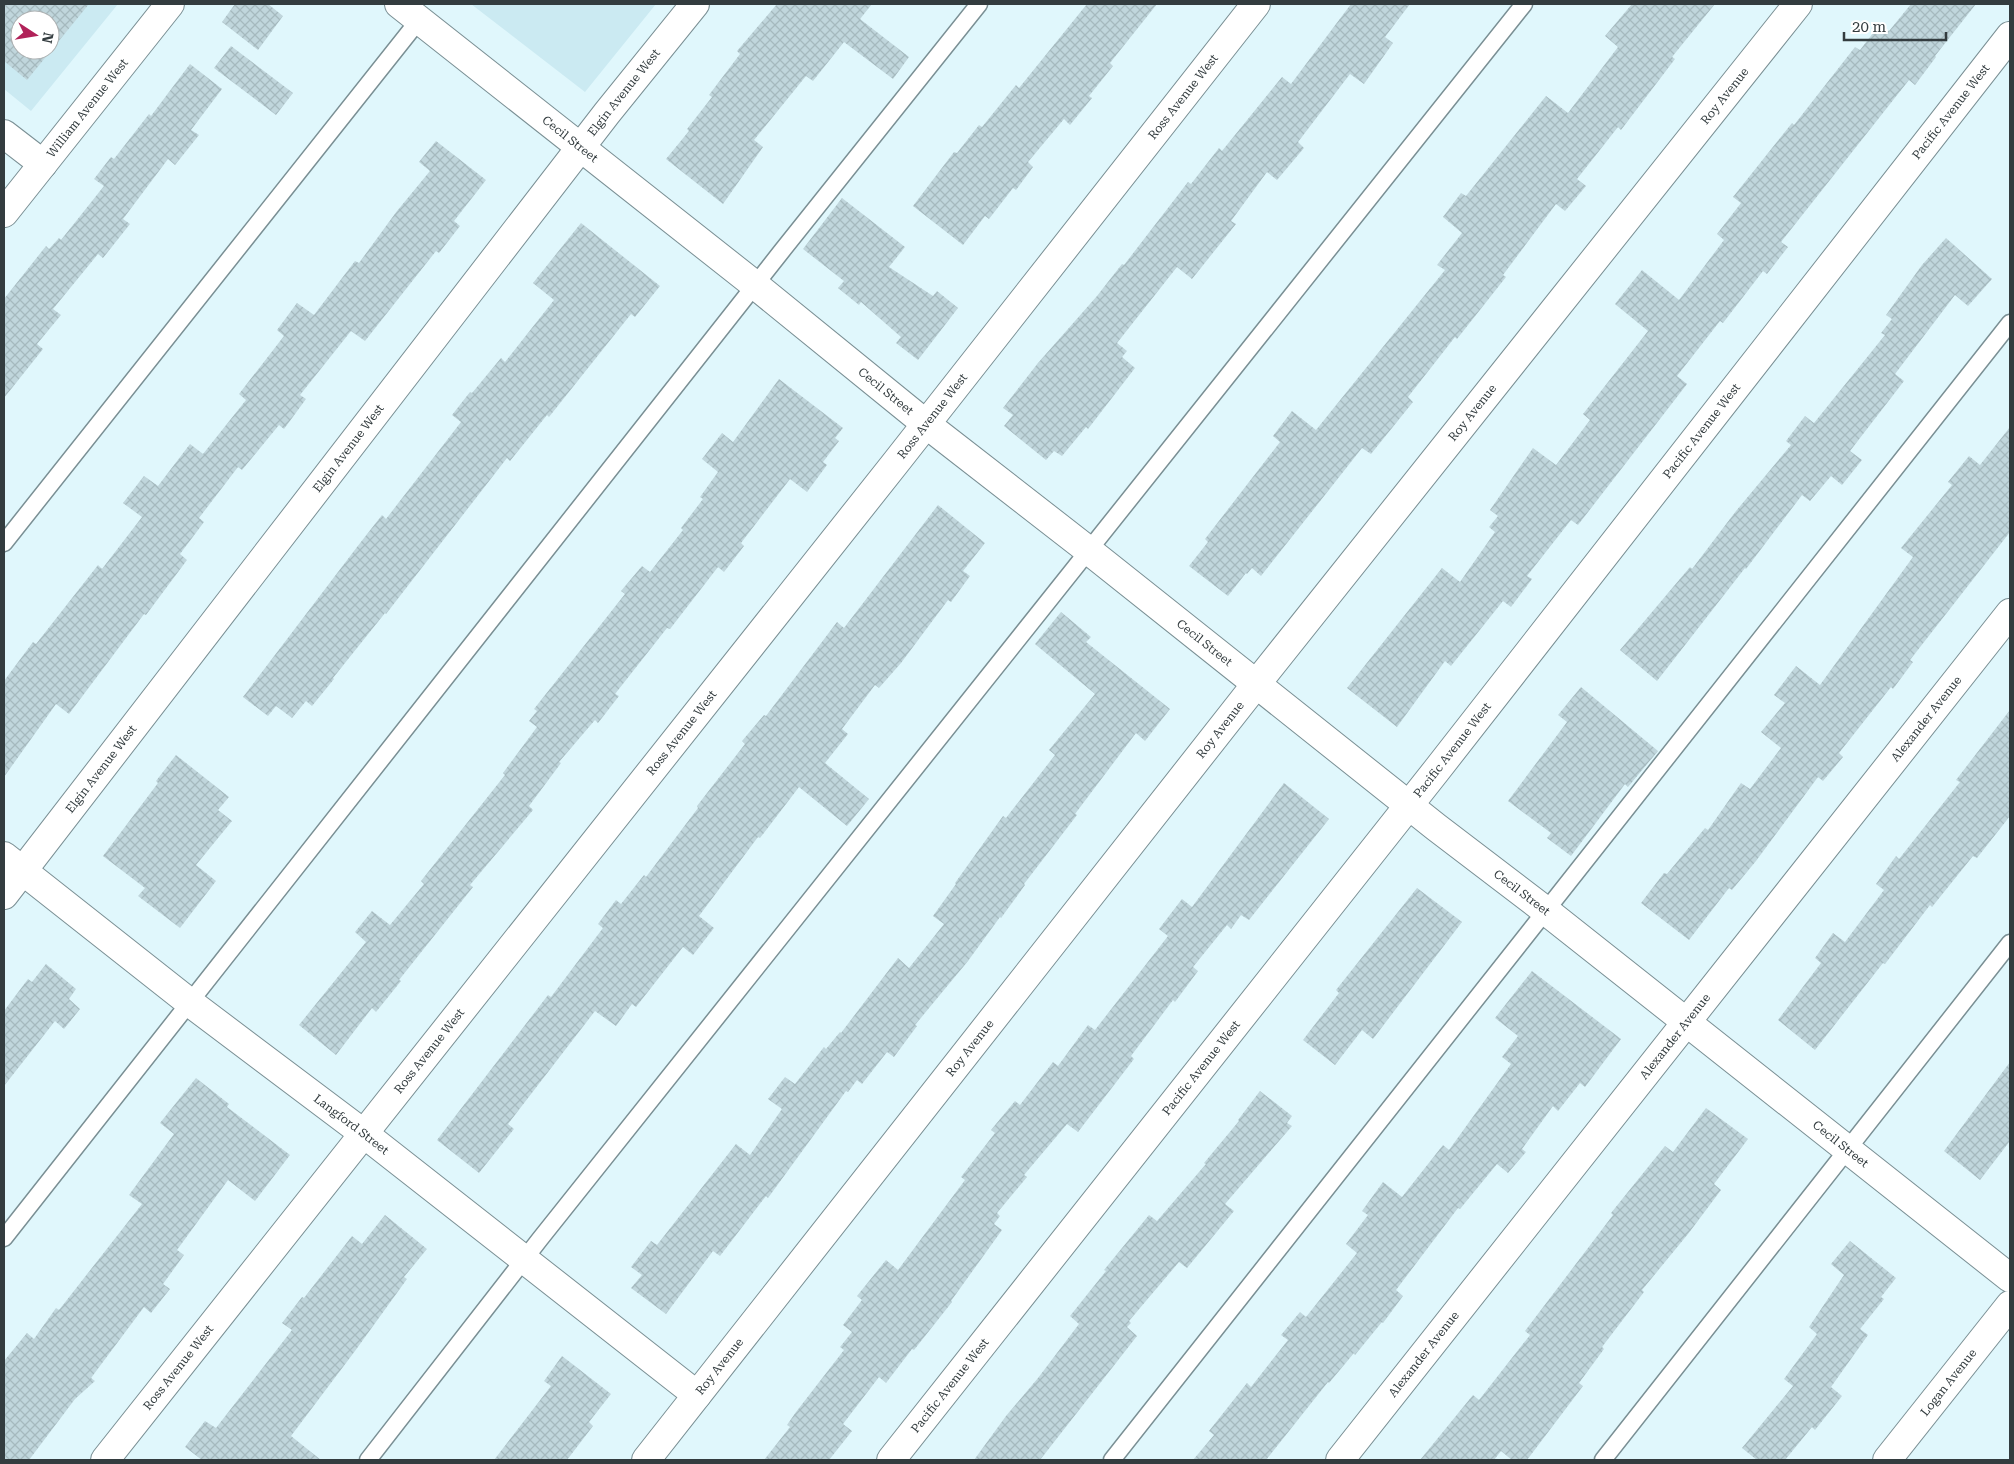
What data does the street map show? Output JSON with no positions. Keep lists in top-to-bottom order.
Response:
{
  "streets": {
    "street": [
      "Elgin Avenue West",
      "Roy Avenue",
      "Ross Avenue West",
      "William Avenue West",
      "Pacific Avenue West",
      "Cecil Street",
      "Alexander Avenue",
      "Langford Street",
      "Logan Avenue"
    ]
  },
  "crossings": [
    ["Elgin Avenue West", "Cecil Street"],
    ["Elgin Avenue West", "Langford Street"],
    ["Roy Avenue", "Cecil Street"],
    ["Roy Avenue", "Langford Street"],
    ["Ross Avenue West", "Cecil Street"],
    ["Ross Avenue West", "Langford Street"],
    ["Pacific Avenue West", "Cecil Street"],
    ["Cecil Street", "Alexander Avenue"]
  ],
  "scale_bar": "20 m",
  "north": "right"
}
